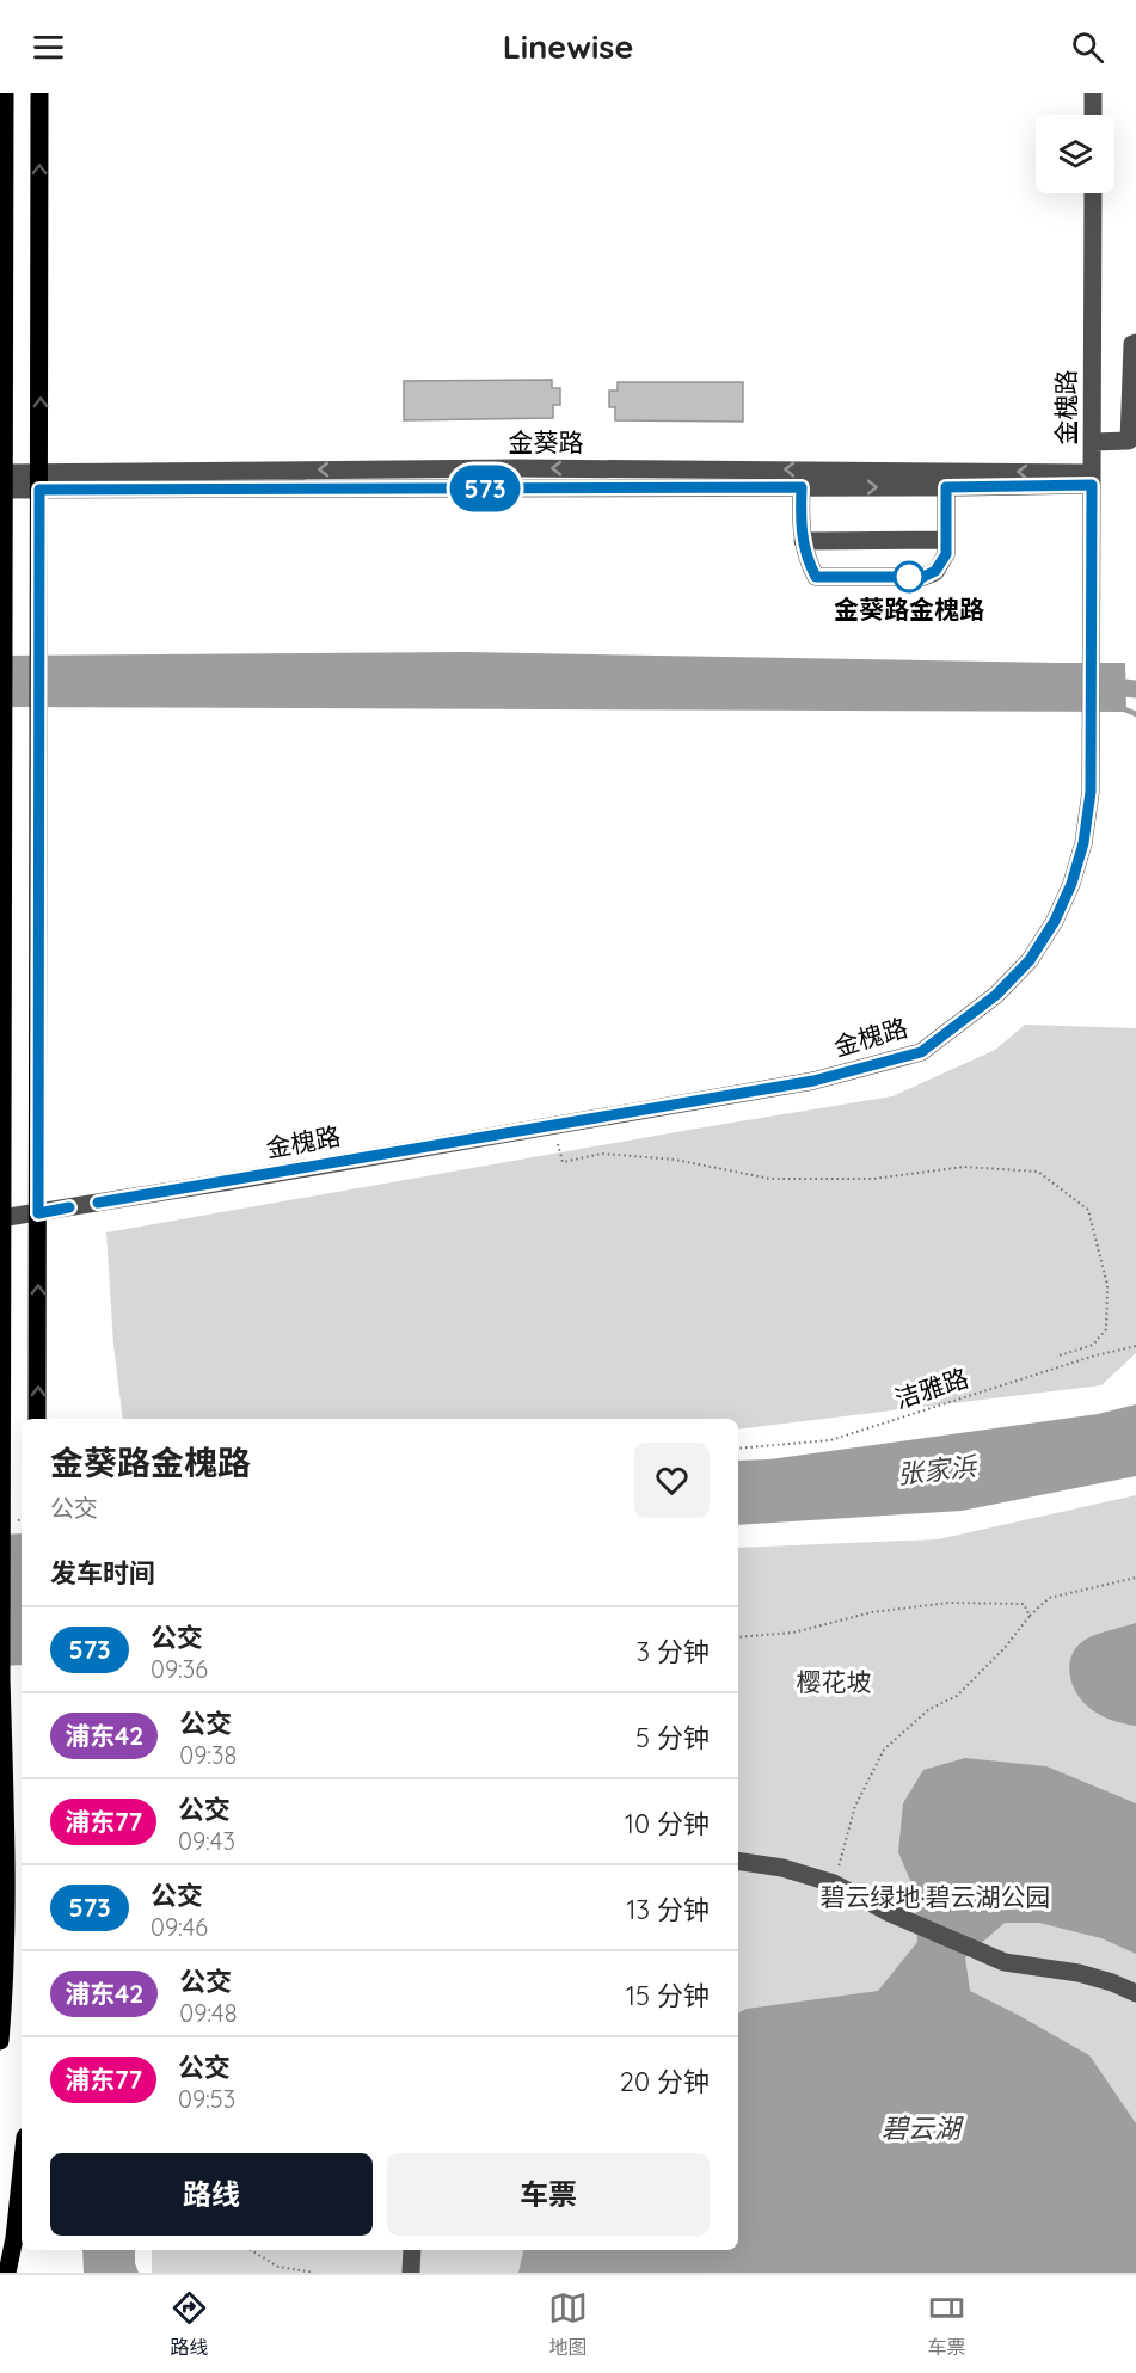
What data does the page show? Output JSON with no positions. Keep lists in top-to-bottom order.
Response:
{
  "streets": {
    "street": ["金槐路", "金葵路"],
    "path": ["洁雅路"]
  },
  "crossings": [
    ["金槐路", "金葵路"]
  ],
  "water": ["张家浜", "碧云湖"],
  "parks": ["樱花坡", "碧云绿地·碧云湖公园"],
  "places": ["金葵路金槐路"],
  "lines": ["bus line 573"],
  "page": {
    "header": "Linewise",
    "on_map": "573",
    "heading": [
      ["金葵路金槐路", "公交"],
      "发车时间"
    ],
    "list": [
      {
        "mark": "573",
        "name": "公交",
        "note": "09:36",
        "value": "3 分钟"
      },
      {
        "mark": "浦东42",
        "name": "公交",
        "note": "09:38",
        "value": "5 分钟"
      },
      {
        "mark": "浦东77",
        "name": "公交",
        "note": "09:43",
        "value": "10 分钟"
      },
      {
        "mark": "573",
        "name": "公交",
        "note": "09:46",
        "value": "13 分钟"
      },
      {
        "mark": "浦东42",
        "name": "公交",
        "note": "09:48",
        "value": "15 分钟"
      },
      {
        "mark": "浦东77",
        "name": "公交",
        "note": "09:53",
        "value": "20 分钟"
      }
    ],
    "buttons": ["路线", "车票"],
    "tabs": ["路线", "地图", "车票"]
  }
}
